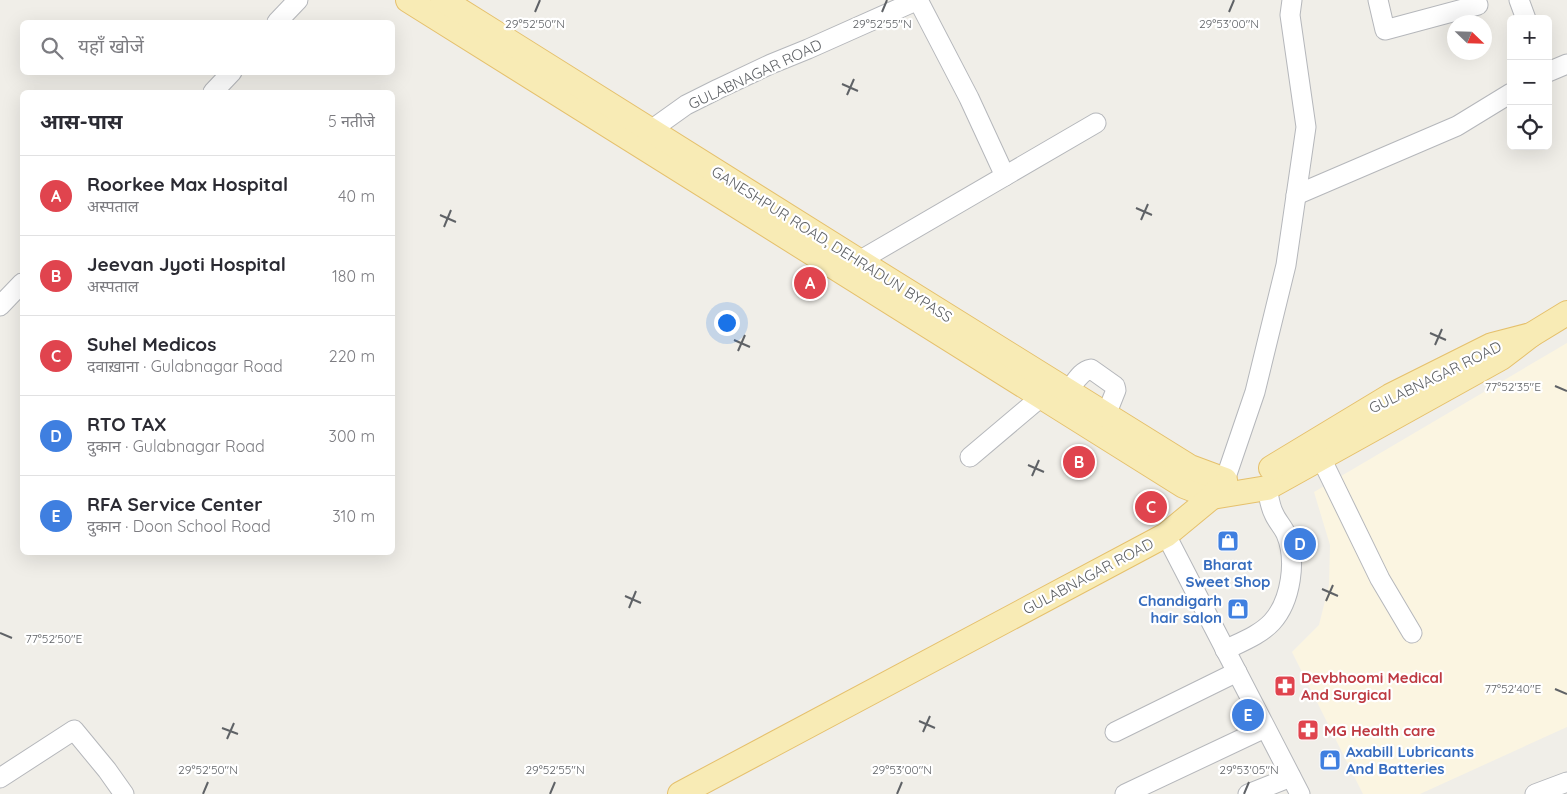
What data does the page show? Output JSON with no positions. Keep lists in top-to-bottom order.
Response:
{
  "streets": {
    "main road": ["GULABNAGAR ROAD", "GANESHPUR ROAD, DEHRADUN BYPASS"]
  },
  "crossings": [
    ["GULABNAGAR ROAD", "GANESHPUR ROAD, DEHRADUN BYPASS"]
  ],
  "places": {
    "shop": ["Bharat Sweet Shop", "Chandigarh hair salon", "Axabill Lubricants And Batteries"],
    "pharmacy": ["Devbhoomi Medical And Surgical", "MG Health care"]
  },
  "north": "bottom right",
  "page": {
    "map_buttons": ["+", "−"],
    "search": "यहाँ खोजें",
    "heading": ["आस-पास", "5 नतीजे"],
    "list": [
      {
        "mark": "A",
        "name": "Roorkee Max Hospital",
        "note": "अस्पताल",
        "value": "40 m"
      },
      {
        "mark": "B",
        "name": "Jeevan Jyoti Hospital",
        "note": "अस्पताल",
        "value": "180 m"
      },
      {
        "mark": "C",
        "name": "Suhel Medicos",
        "note": "दवाख़ाना · Gulabnagar Road",
        "value": "220 m"
      },
      {
        "mark": "D",
        "name": "RTO TAX",
        "note": "दुकान · Gulabnagar Road",
        "value": "300 m"
      },
      {
        "mark": "E",
        "name": "RFA Service Center",
        "note": "दुकान · Doon School Road",
        "value": "310 m"
      }
    ],
    "pins": [
      "A",
      "B",
      "C",
      "D",
      "E"
    ]
  },
  "coordinates": [
    "29°52'55\"N",
    "29°52'50\"N",
    "29°53'00\"N",
    "77°52'35\"E",
    "77°52'50\"E",
    "77°52'40\"E",
    "29°53'05\"N"
  ]
}
